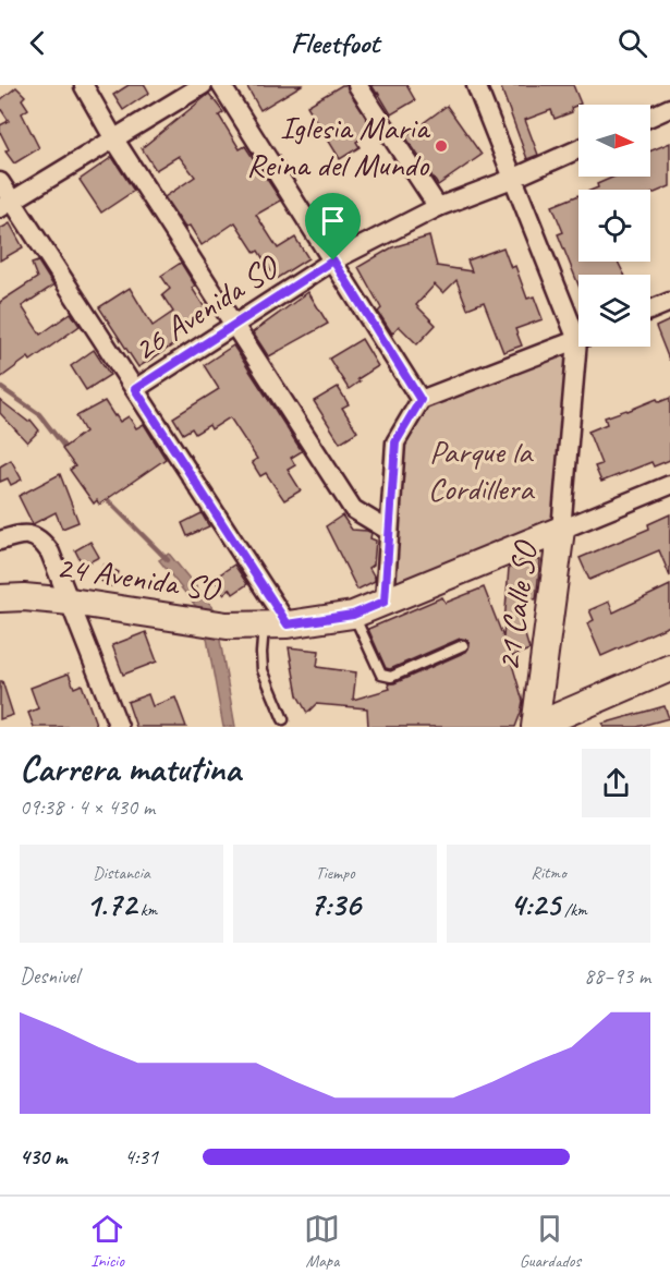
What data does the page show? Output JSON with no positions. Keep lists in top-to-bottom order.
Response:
{
  "streets": {
    "street": ["26 Avenida SO", "24 Avenida SO", "21 Calle SO"]
  },
  "crossings": [
    ["26 Avenida SO", "21 Calle SO"],
    ["24 Avenida SO", "21 Calle SO"]
  ],
  "parks": ["Parque la Cordillera"],
  "places": ["Iglesia Maria Reina del Mundo"],
  "north": "right",
  "page": {
    "header": "Fleetfoot",
    "heading": ["Carrera matutina", "09:38 · 4 × 430 m"],
    "stats": [
      ["Distancia", "1.72 km"],
      ["Tiempo", "7:36"],
      ["Ritmo", "4:25 /km"]
    ],
    "chart": ["Desnivel", "88–93 m"],
    "list": [
      {
        "name": "430 m",
        "note": "4:31"
      }
    ],
    "tabs": ["Inicio", "Mapa", "Guardados"]
  }
}
